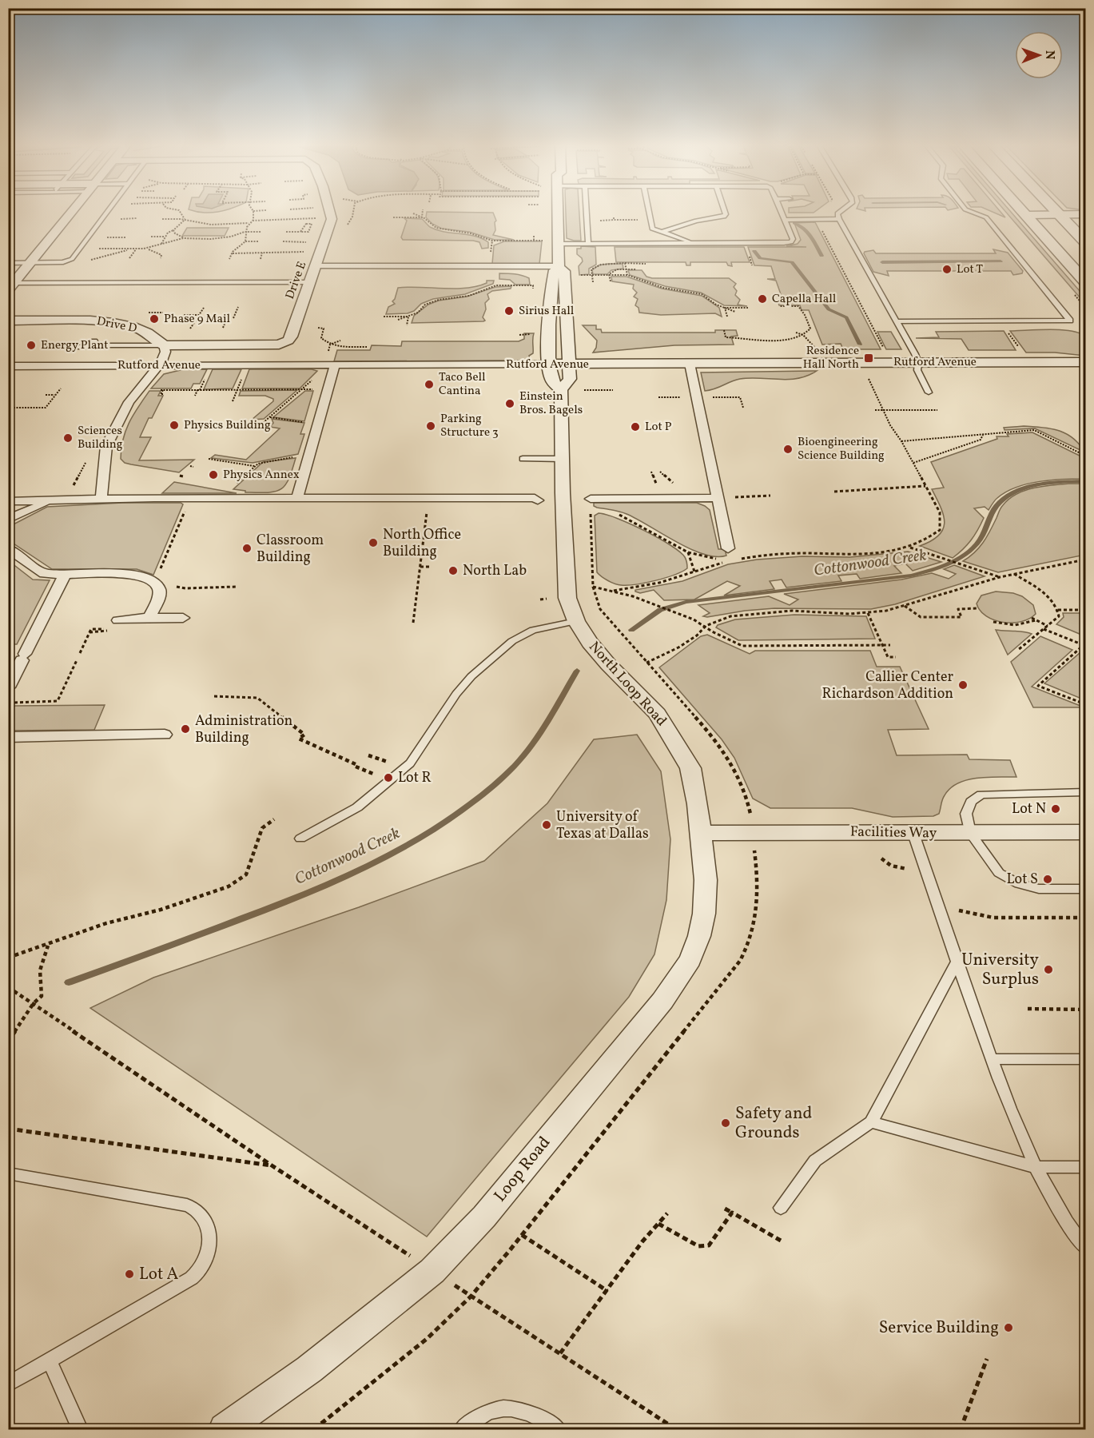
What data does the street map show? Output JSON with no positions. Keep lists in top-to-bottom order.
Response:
{
  "streets": {
    "street": [
      "Drive E",
      "Drive D",
      "Rutford Avenue",
      "North Loop Road",
      "Facilities Way",
      "Loop Road"
    ]
  },
  "crossings": [
    ["Drive E", "Drive D"],
    ["Rutford Avenue", "North Loop Road"],
    ["North Loop Road", "Facilities Way"],
    ["North Loop Road", "Loop Road"],
    ["Facilities Way", "Loop Road"]
  ],
  "water": ["Cottonwood Creek"],
  "places": {
    "other": [
      "Lot T",
      "Capella Hall",
      "Sirius Hall",
      "Phase 9 Mail",
      "Energy Plant",
      "Taco Bell Cantina",
      "Einstein Bros. Bagels",
      "Physics Building",
      "Parking Structure 3",
      "Lot P",
      "Sciences Building",
      "Bioengineering Science Building",
      "Physics Annex",
      "North Office Building",
      "Classroom Building",
      "North Lab",
      "Callier Center Richardson Addition",
      "Administration Building",
      "Lot R",
      "Lot N",
      "University of Texas at Dallas",
      "Lot S",
      "University Surplus",
      "Safety and Grounds",
      "Lot A",
      "Service Building"
    ],
    "transit": ["Residence Hall North"]
  },
  "north": "right"
}
